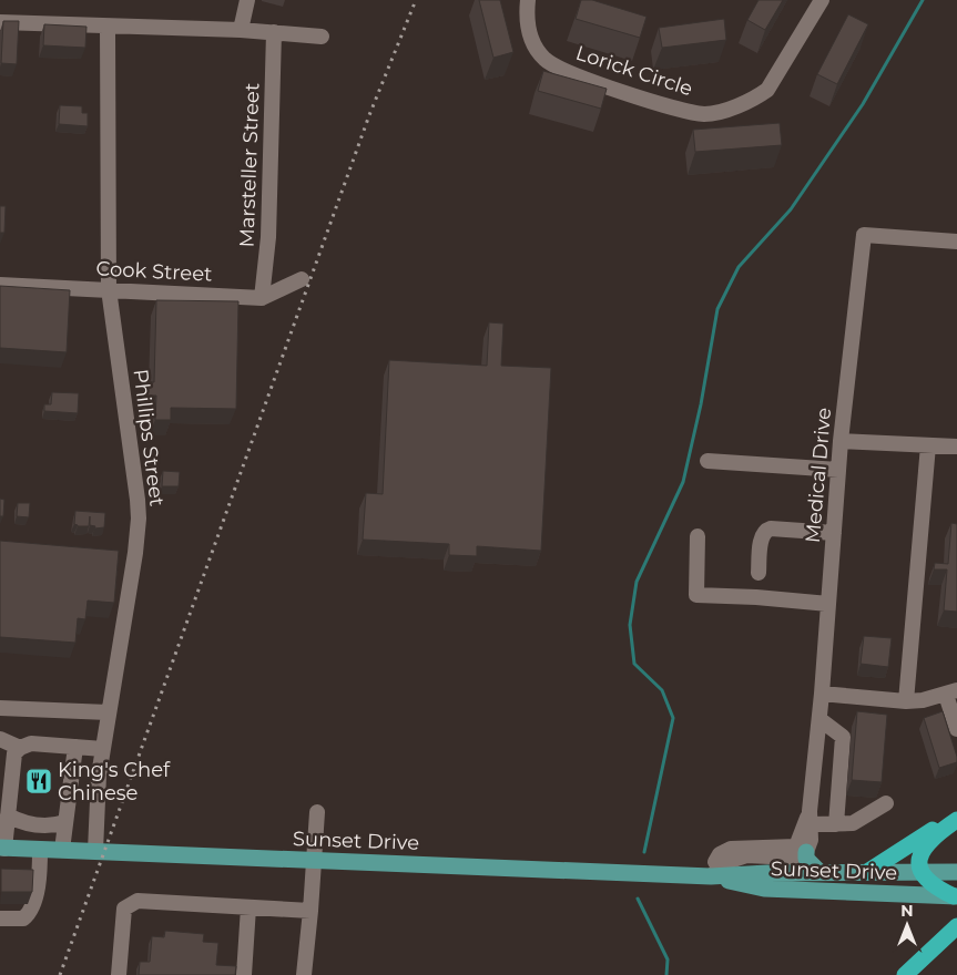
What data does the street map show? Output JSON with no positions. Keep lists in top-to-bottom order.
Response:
{
  "streets": {
    "main road": ["Sunset Drive"],
    "street": [
      "Lorick Circle",
      "Marsteller Street",
      "Cook Street",
      "Phillips Street",
      "Medical Drive"
    ]
  },
  "crossings": [
    ["Marsteller Street", "Cook Street"],
    ["Cook Street", "Phillips Street"],
    ["Phillips Street", "Sunset Drive"],
    ["Medical Drive", "Sunset Drive"]
  ],
  "places": {
    "restaurant": ["King's Chef Chinese"]
  },
  "north": "top"
}
